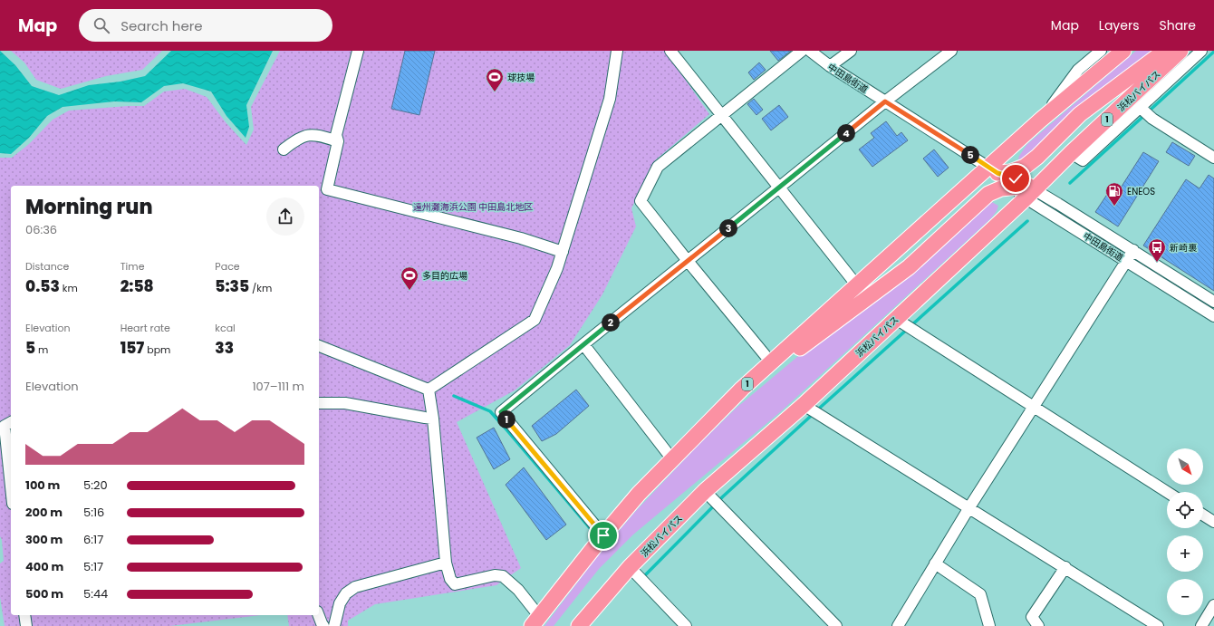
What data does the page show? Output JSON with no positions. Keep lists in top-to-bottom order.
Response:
{
  "streets": {
    "highway": ["浜松バイパス", "1"],
    "street": ["中田島街道"]
  },
  "crossings": [
    ["中田島街道", "浜松バイパス"],
    ["中田島街道", "1"]
  ],
  "parks": ["遠州灘海浜公園 中田島北地区"],
  "places": {
    "sports": ["球技場", "多目的広場"],
    "fuel station": ["ENEOS"],
    "bus stop": ["新崎裏"]
  },
  "north": "bottom right",
  "page": {
    "header": "Map",
    "search": "Search here",
    "nav": ["Map", "Layers", "Share"],
    "pins": [
      "4",
      "5",
      "3",
      "2",
      "1"
    ],
    "heading": ["Morning run", "06:36"],
    "stats": [
      ["Distance", "0.53 km"],
      ["Time", "2:58"],
      ["Pace", "5:35 /km"],
      ["Elevation", "5 m"],
      ["Heart rate", "157 bpm"],
      ["kcal", "33"]
    ],
    "chart": ["Elevation", "107–111 m"],
    "map_buttons": ["+", "−"],
    "list": [
      {
        "name": "100 m",
        "note": "5:20"
      },
      {
        "name": "200 m",
        "note": "5:16"
      },
      {
        "name": "300 m",
        "note": "6:17"
      },
      {
        "name": "400 m",
        "note": "5:17"
      },
      {
        "name": "500 m",
        "note": "5:44"
      }
    ]
  }
}
